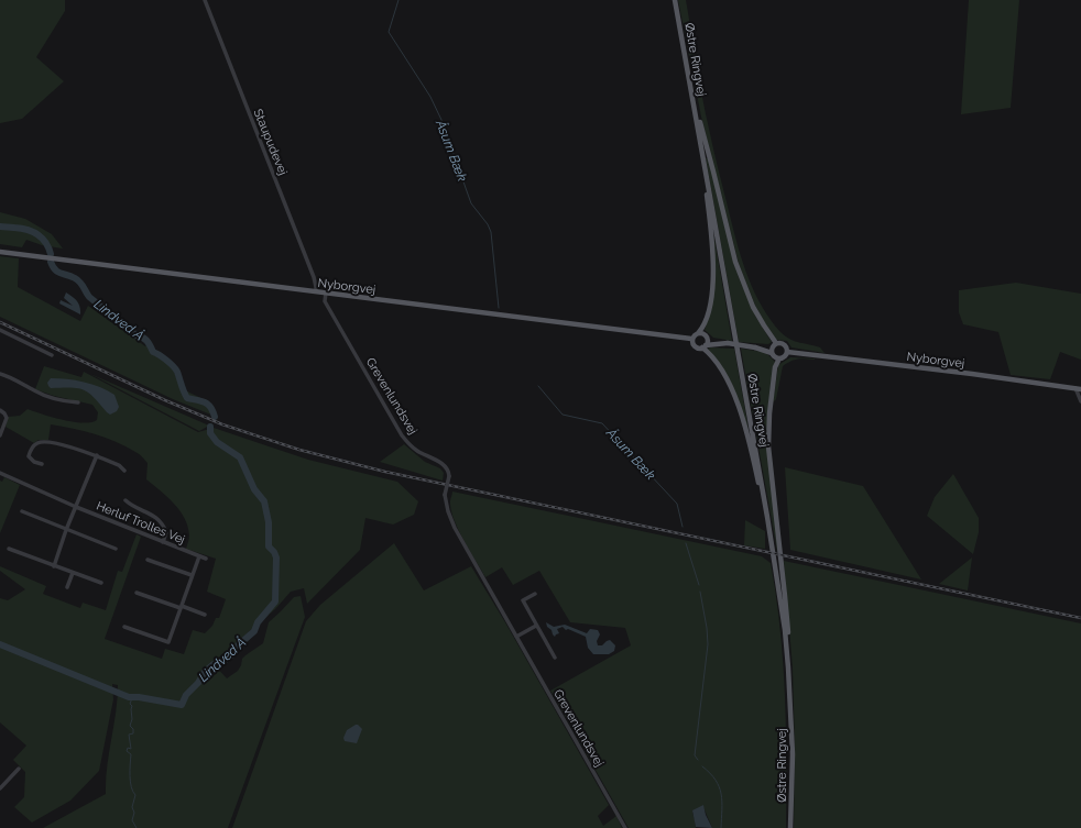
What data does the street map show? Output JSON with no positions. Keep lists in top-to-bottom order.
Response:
{
  "streets": {
    "main road": ["Østre Ringvej", "Nyborgvej"],
    "street": ["Staupudevej", "Grevenlundsvej", "Herluf Trolles Vej"]
  },
  "crossings": [
    ["Staupudevej", "Nyborgvej"],
    ["Nyborgvej", "Grevenlundsvej"]
  ],
  "water": ["Åsum Bæk", "Lindved Å"]
}
